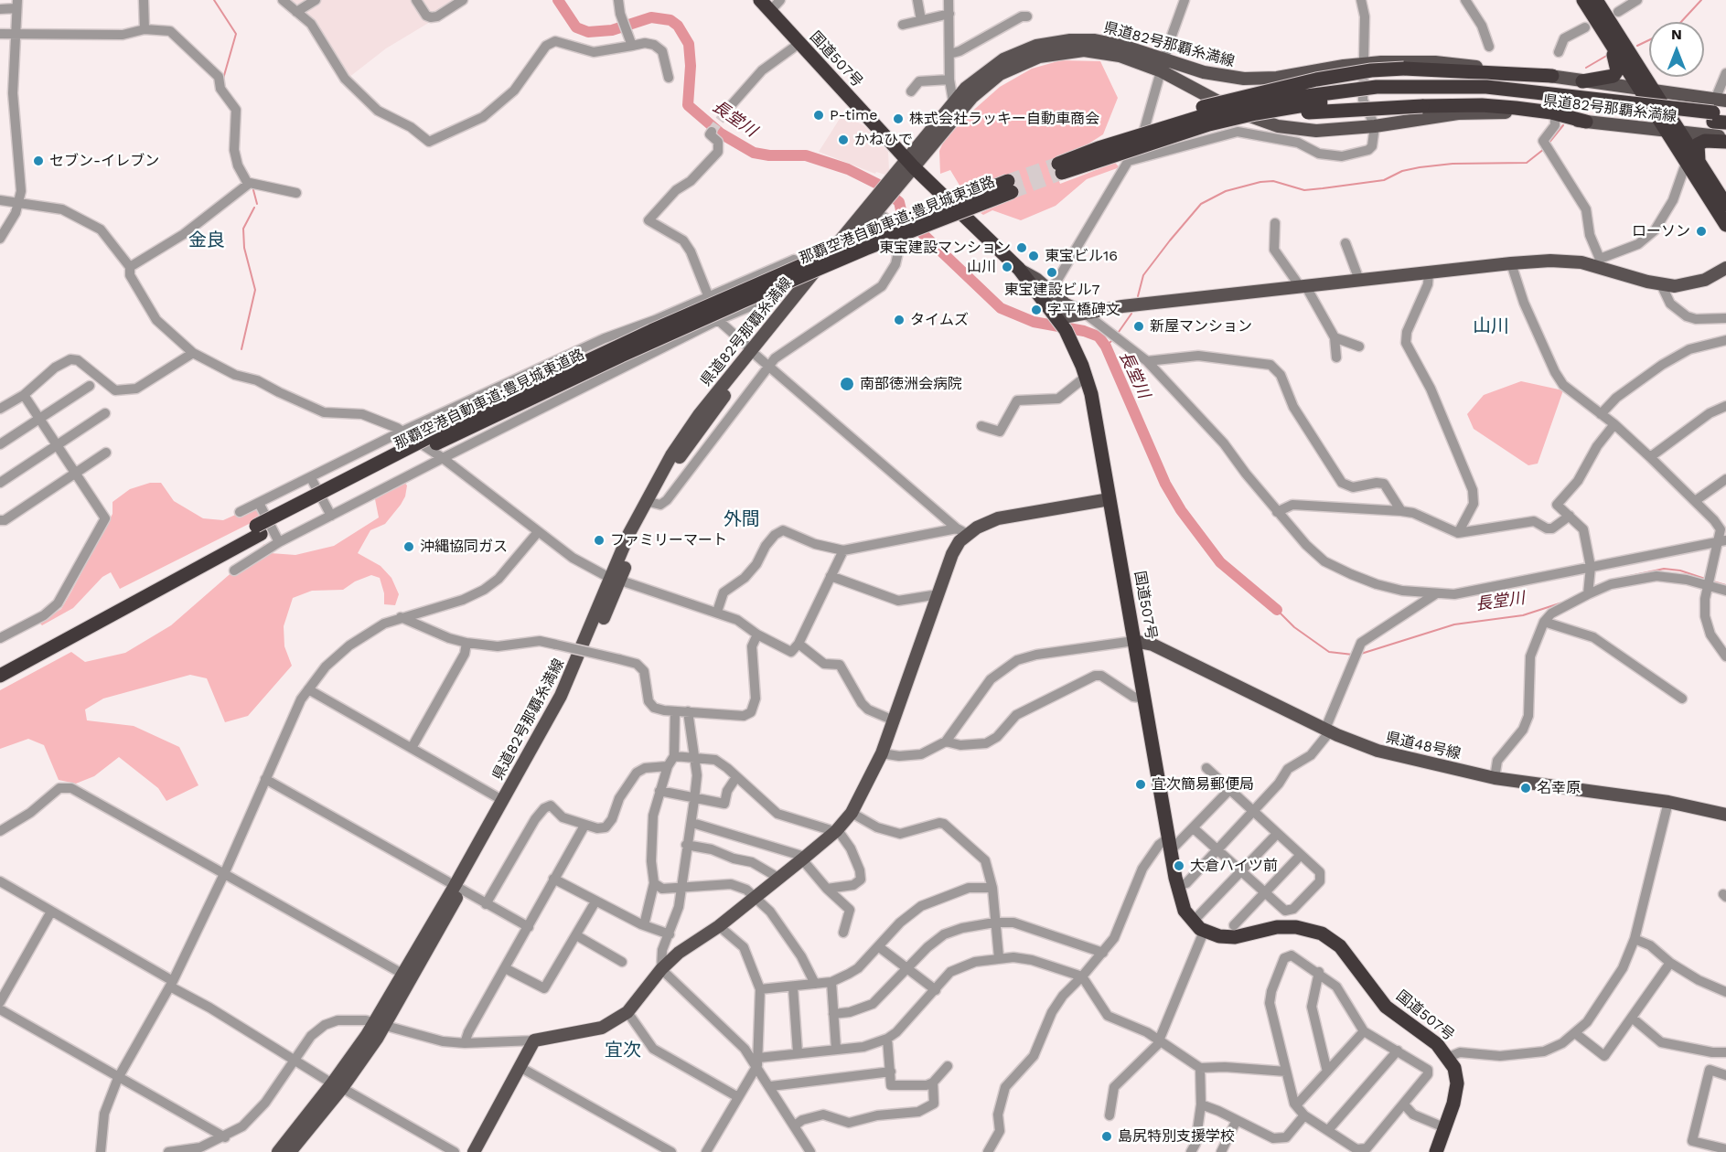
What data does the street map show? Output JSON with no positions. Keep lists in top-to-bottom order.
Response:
{
  "streets": {
    "highway": ["国道507号", "那覇空港自動車道;豊見城東道路"],
    "main road": ["県道82号那覇糸満線", "県道48号線"]
  },
  "crossings": [
    ["県道82号那覇糸満線", "国道507号"],
    ["国道507号", "県道48号線"]
  ],
  "districts": [
    "金良",
    "山川",
    "外間",
    "宜次"
  ],
  "water": ["長堂川"],
  "places": [
    "P-time",
    "株式会社ラッキー自動車商会",
    "かねひで",
    "セブン-イレブン",
    "ローソン",
    "東宝建設マンション",
    "東宝ビル16",
    "山川",
    "東宝建設ビル7",
    "字平橋碑文",
    "タイムズ",
    "新屋マンション",
    "南部徳洲会病院",
    "ファミリーマート",
    "沖縄協同ガス",
    "宜次簡易郵便局",
    "名幸原",
    "大倉ハイツ前",
    "島尻特別支援学校"
  ],
  "north": "top"
}
